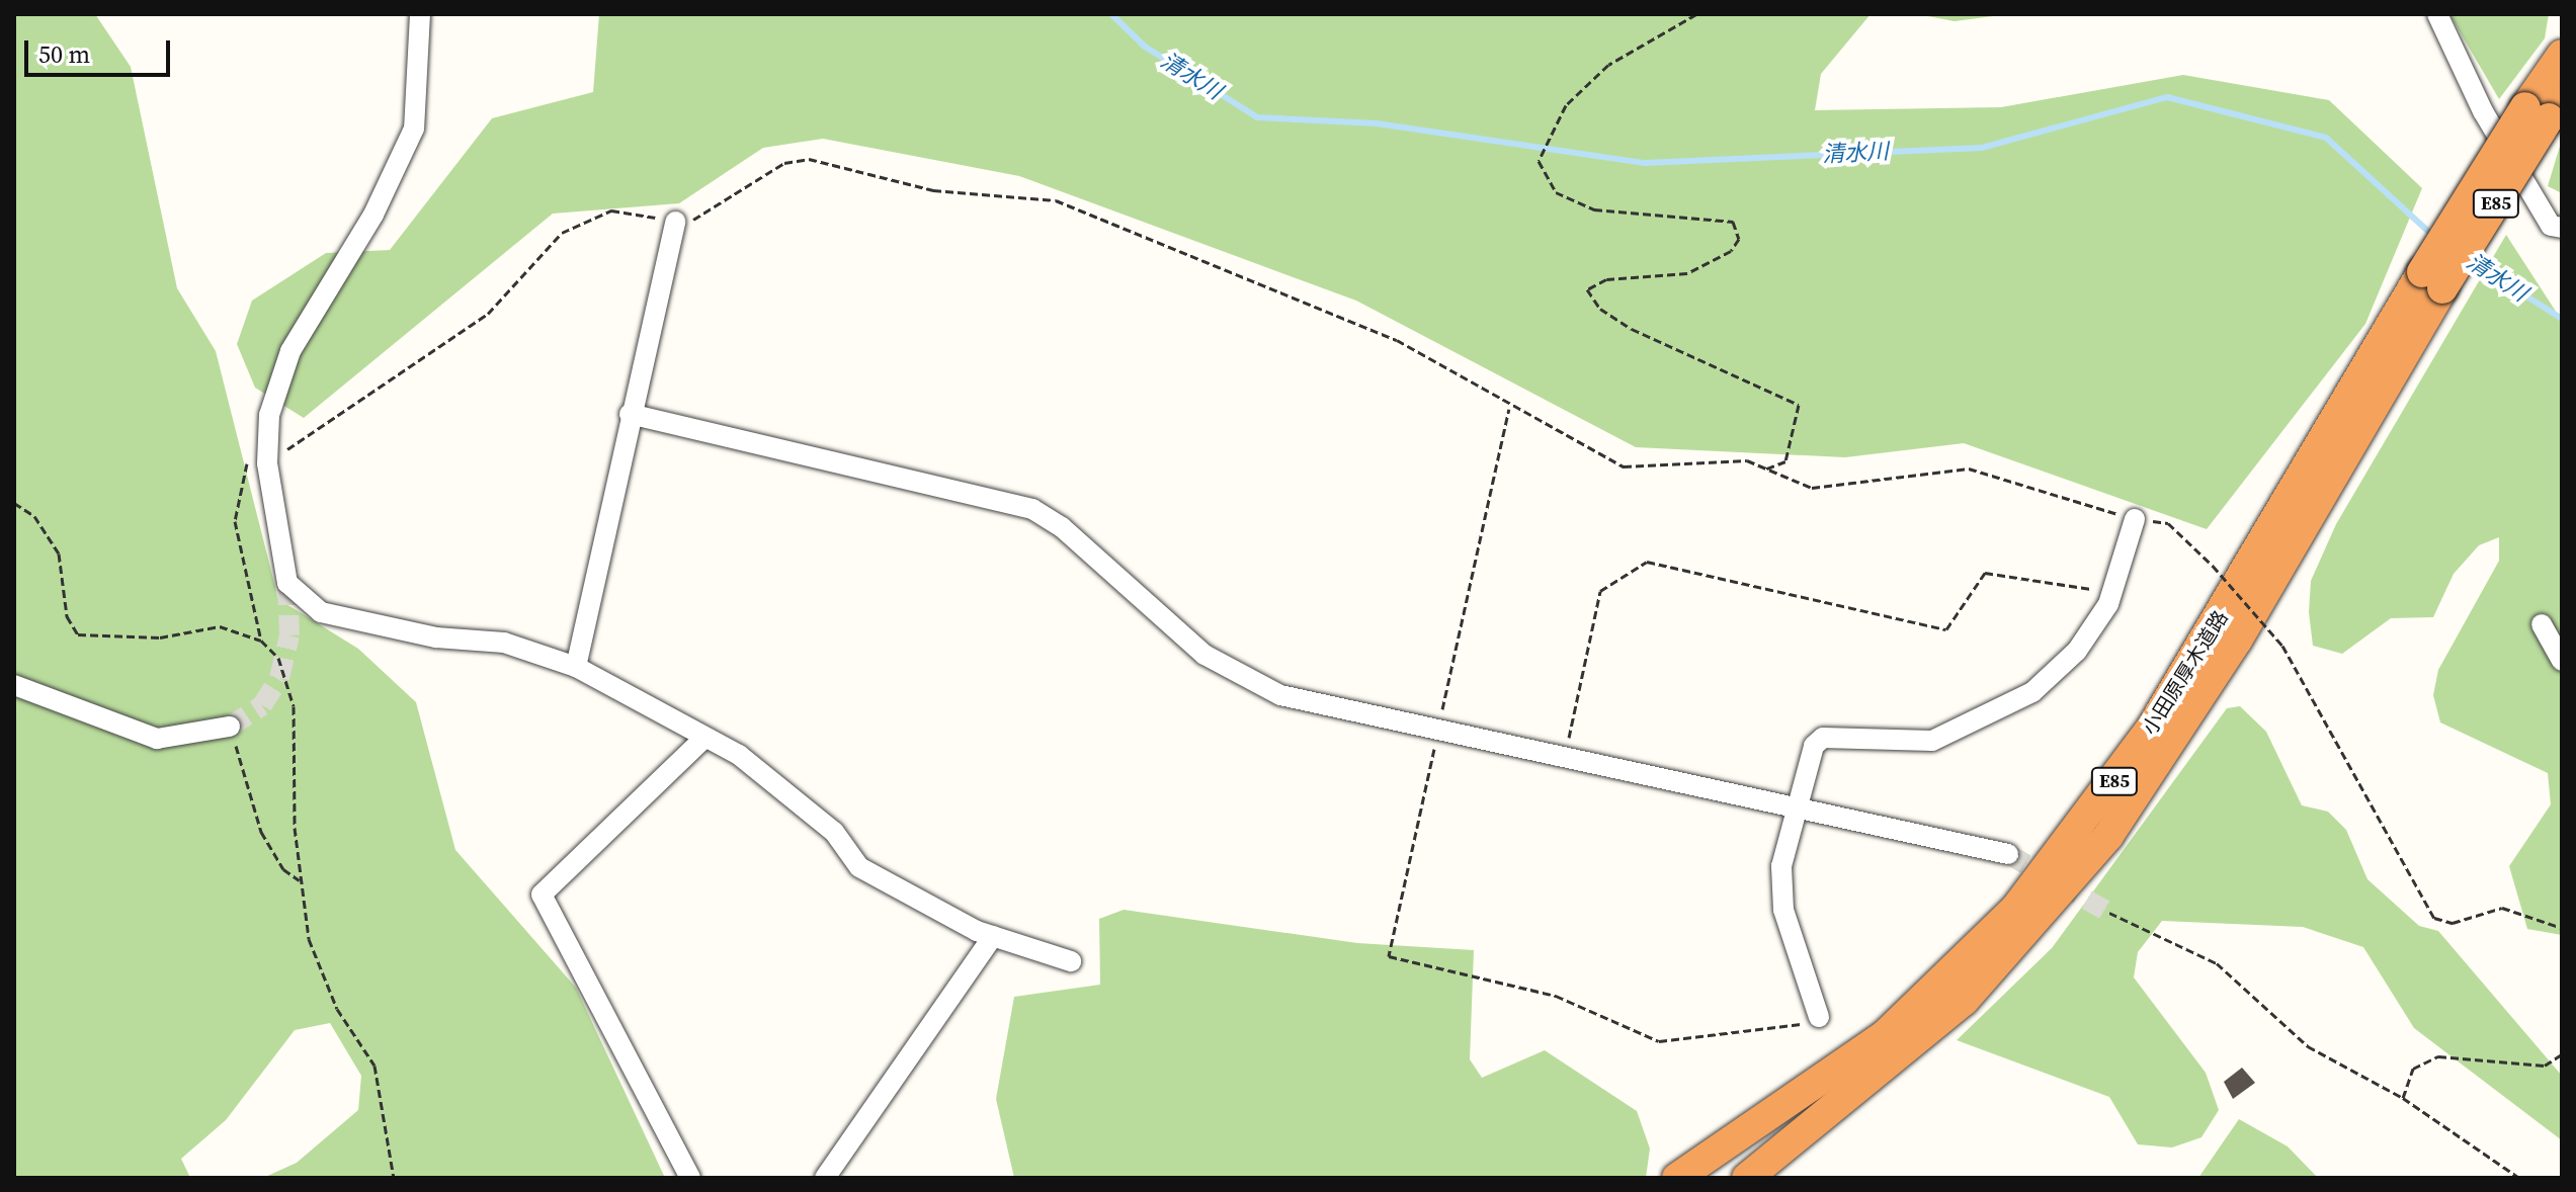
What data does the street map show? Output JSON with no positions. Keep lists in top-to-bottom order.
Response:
{
  "streets": {
    "highway": ["E85", "小田原厚木道路"]
  },
  "water": ["清水川"],
  "scale_bar": "50 m"
}
